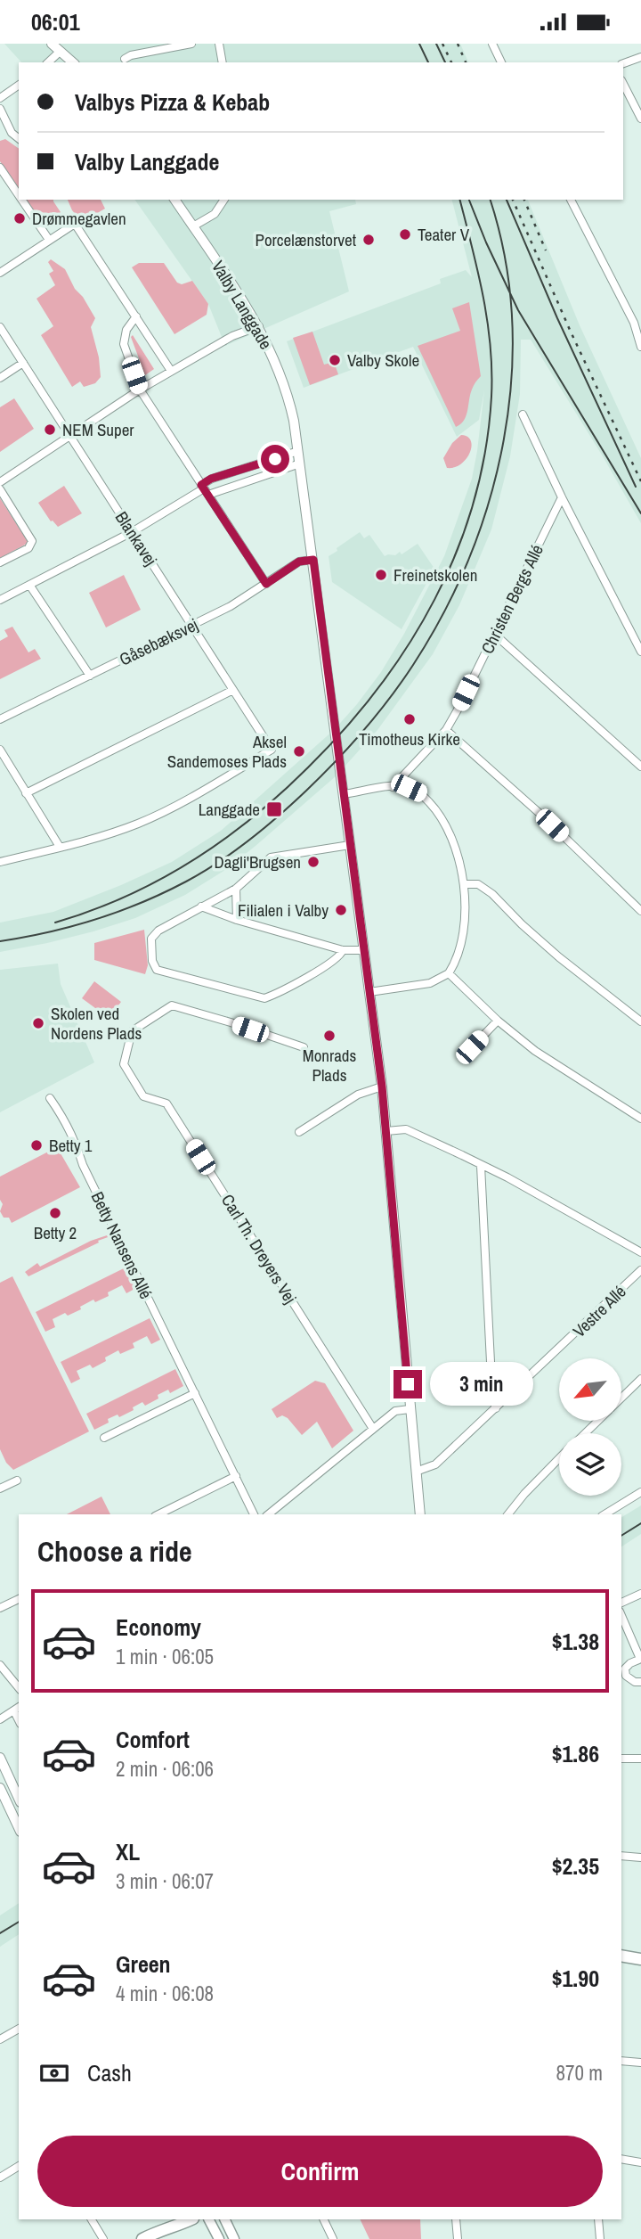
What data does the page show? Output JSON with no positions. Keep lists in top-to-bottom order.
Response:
{
  "streets": {
    "street": [
      "Valby Langgade",
      "Blankavej",
      "Christen Bergs Allé",
      "Gåsebæksvej",
      "Betty Nansens Allé",
      "Carl Th. Dreyers Vej",
      "Vestre Allé"
    ]
  },
  "crossings": [
    ["Valby Langgade", "Gåsebæksvej"],
    ["Valby Langgade", "Vestre Allé"],
    ["Blankavej", "Gåsebæksvej"]
  ],
  "places": {
    "other": [
      "Drømmegavlen",
      "Teater V",
      "Porcelænstorvet",
      "Valby Skole",
      "NEM Super",
      "Freinetskolen",
      "Timotheus Kirke",
      "Aksel Sandemoses Plads",
      "Dagli'Brugsen",
      "Filialen i Valby",
      "Skolen ved Nordens Plads",
      "Monrads Plads",
      "Betty 1",
      "Betty 2"
    ],
    "transit": ["Langgade"]
  },
  "north": "bottom left",
  "page": {
    "status": "06:01",
    "banner": ["Valbys Pizza & Kebab", "Valby Langgade"],
    "bubble": "3 min",
    "heading": "Choose a ride",
    "list": [
      {
        "name": "Economy",
        "note": "1 min · 06:05",
        "value": "$1.38"
      },
      {
        "name": "Comfort",
        "note": "2 min · 06:06",
        "value": "$1.86"
      },
      {
        "name": "XL",
        "note": "3 min · 06:07",
        "value": "$2.35"
      },
      {
        "name": "Green",
        "note": "4 min · 06:08",
        "value": "$1.90"
      }
    ],
    "pay": ["Cash", "870 m"],
    "buttons": "Confirm"
  }
}
